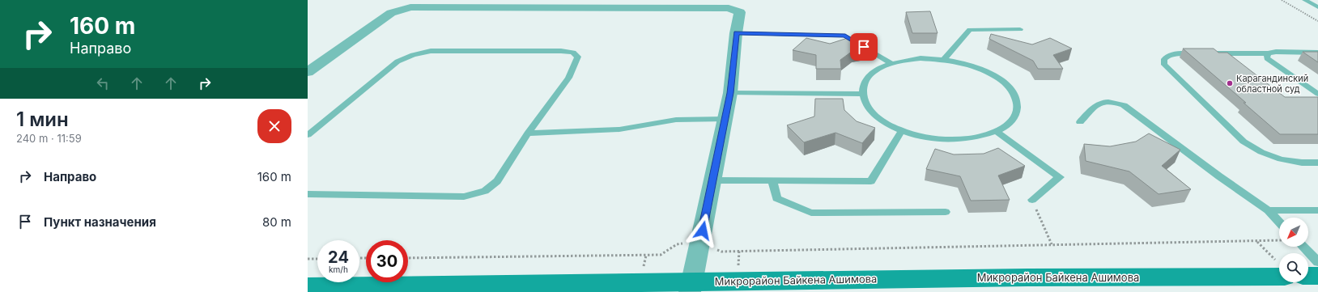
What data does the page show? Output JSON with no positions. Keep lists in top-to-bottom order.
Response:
{
  "streets": {
    "street": ["Микрорайон Байкена Ашимова"]
  },
  "places": ["Карагандинский областной суд"],
  "north": "bottom left",
  "page": {
    "turn": ["160 m", "Направо"],
    "heading": ["1 мин", "240 m · 11:59"],
    "list": [
      {
        "name": "Направо",
        "value": "160 m"
      },
      {
        "name": "Пункт назначения",
        "value": "80 m"
      }
    ],
    "speed": "24 km/h",
    "limit": "30"
  }
}
